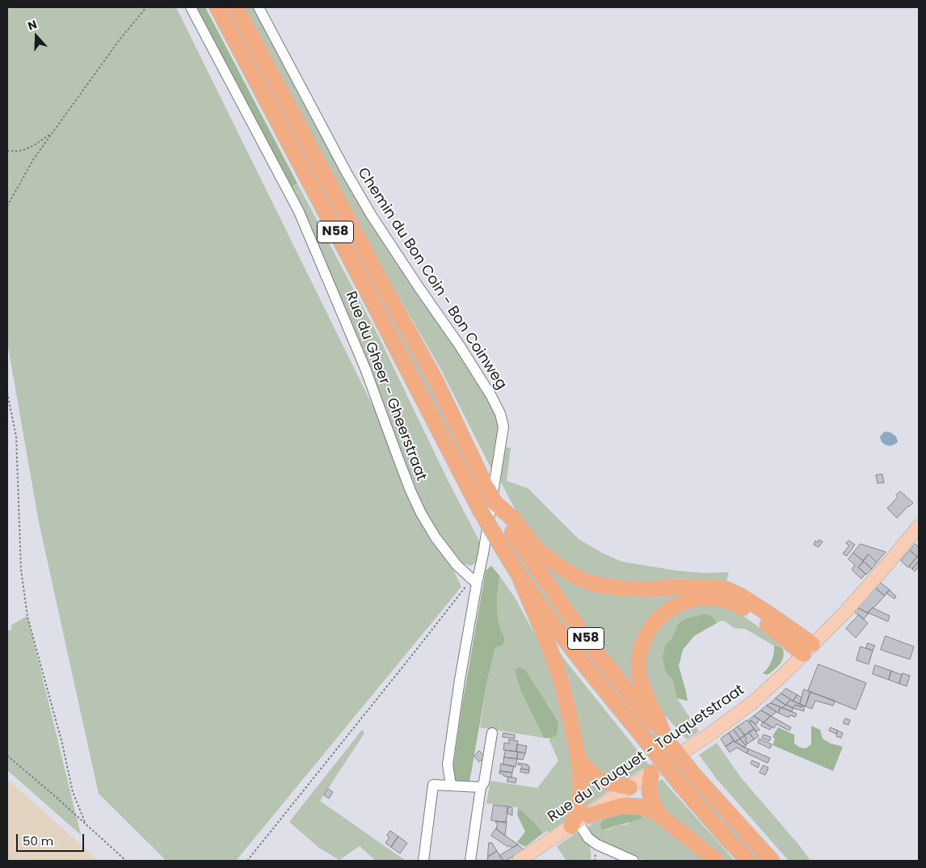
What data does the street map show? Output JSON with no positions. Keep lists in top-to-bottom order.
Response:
{
  "streets": {
    "highway": ["N58"],
    "main road": ["Rue du Touquet - Touquetstraat"],
    "street": ["Chemin du Bon Coin - Bon Coinweg", "Rue du Gheer - Gheerstraat"]
  },
  "crossings": [
    ["Chemin du Bon Coin - Bon Coinweg", "Rue du Gheer - Gheerstraat"]
  ],
  "scale_bar": "50 m",
  "north": "top"
}
